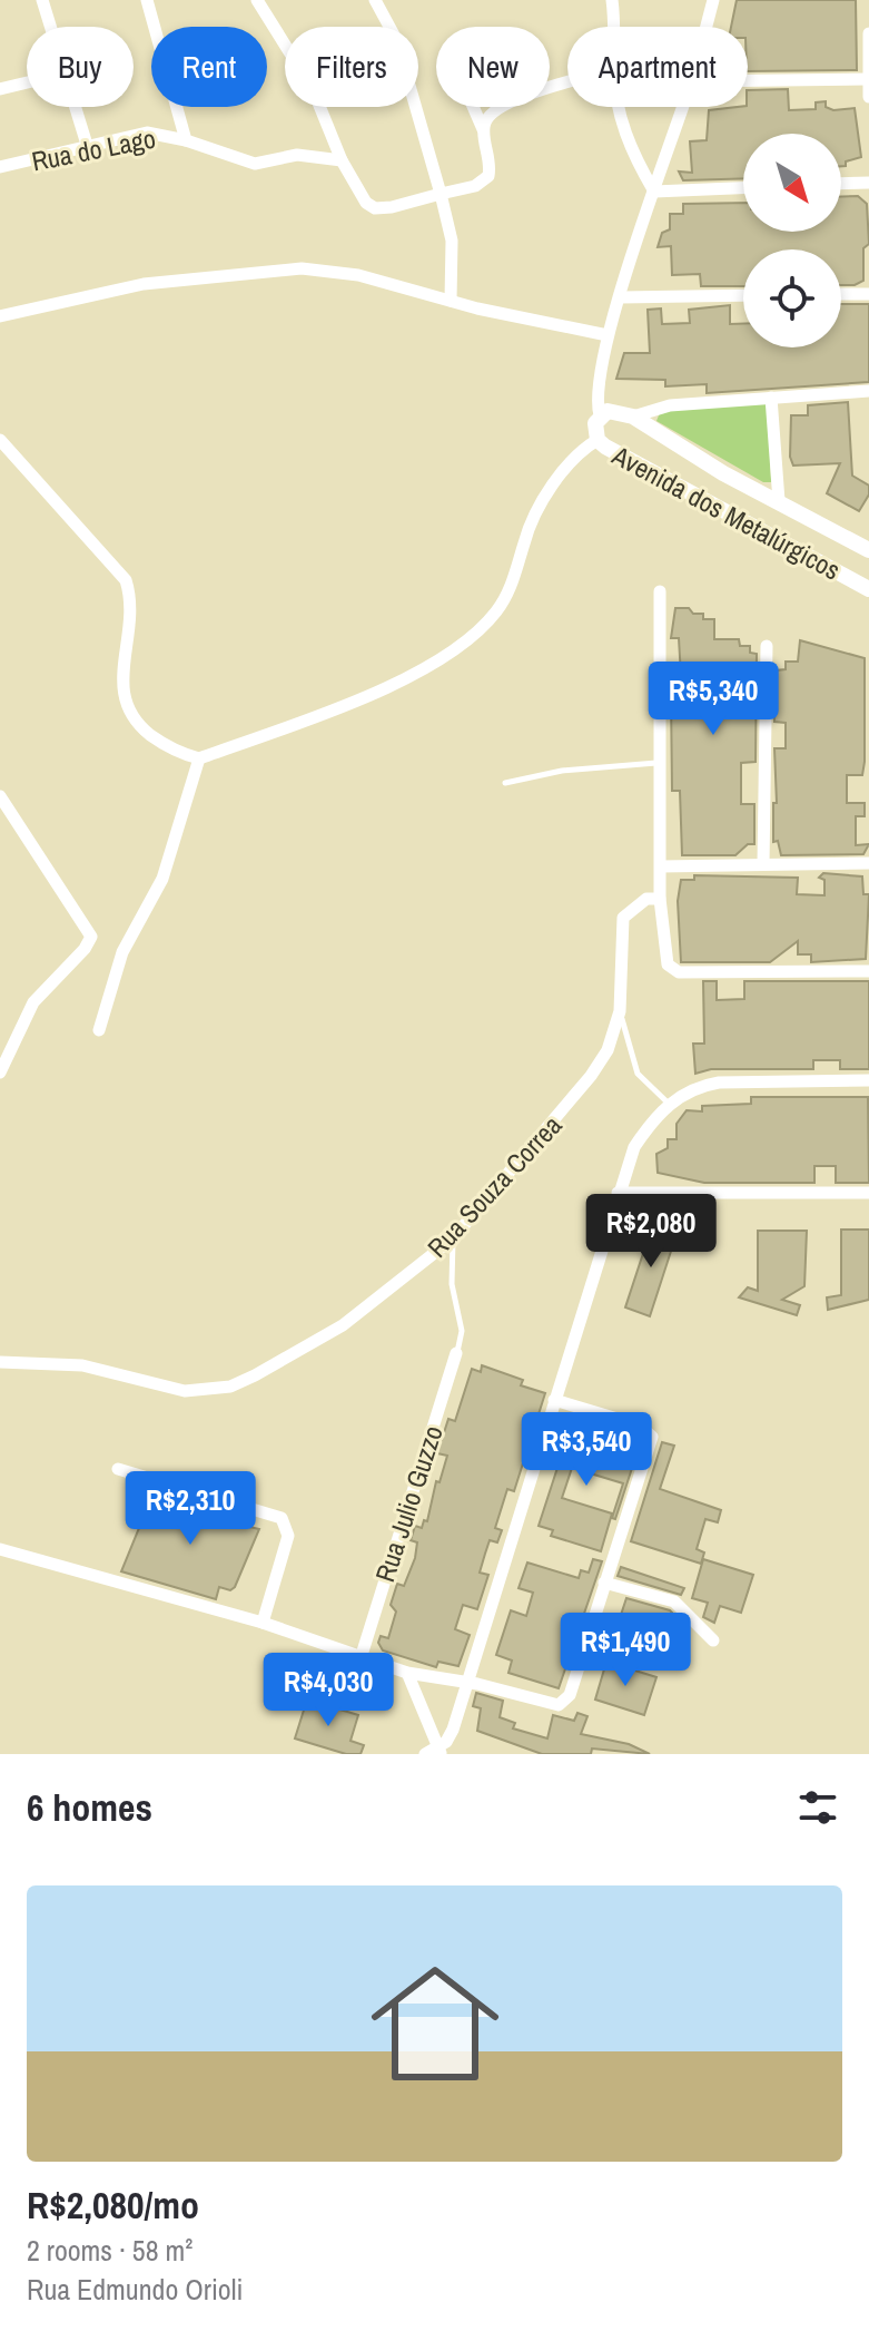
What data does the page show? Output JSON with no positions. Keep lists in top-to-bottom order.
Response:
{
  "streets": {
    "street": [
      "Rua do Lago",
      "Avenida dos Metalúrgicos",
      "Rua Souza Correa",
      "Rua Julio Guzzo"
    ]
  },
  "north": "bottom right",
  "page": {
    "chip": [
      "Buy",
      "Rent",
      "Filters",
      "New",
      "Apartment"
    ],
    "price": [
      "R$5,340",
      "R$2,080",
      "R$3,540",
      "R$2,310",
      "R$1,490",
      "R$4,030"
    ],
    "heading": "6 homes",
    "list": [
      {
        "name": "R$2,080/mo",
        "note": "2 rooms · 58 m² · Rua Edmundo Orioli"
      }
    ]
  }
}
